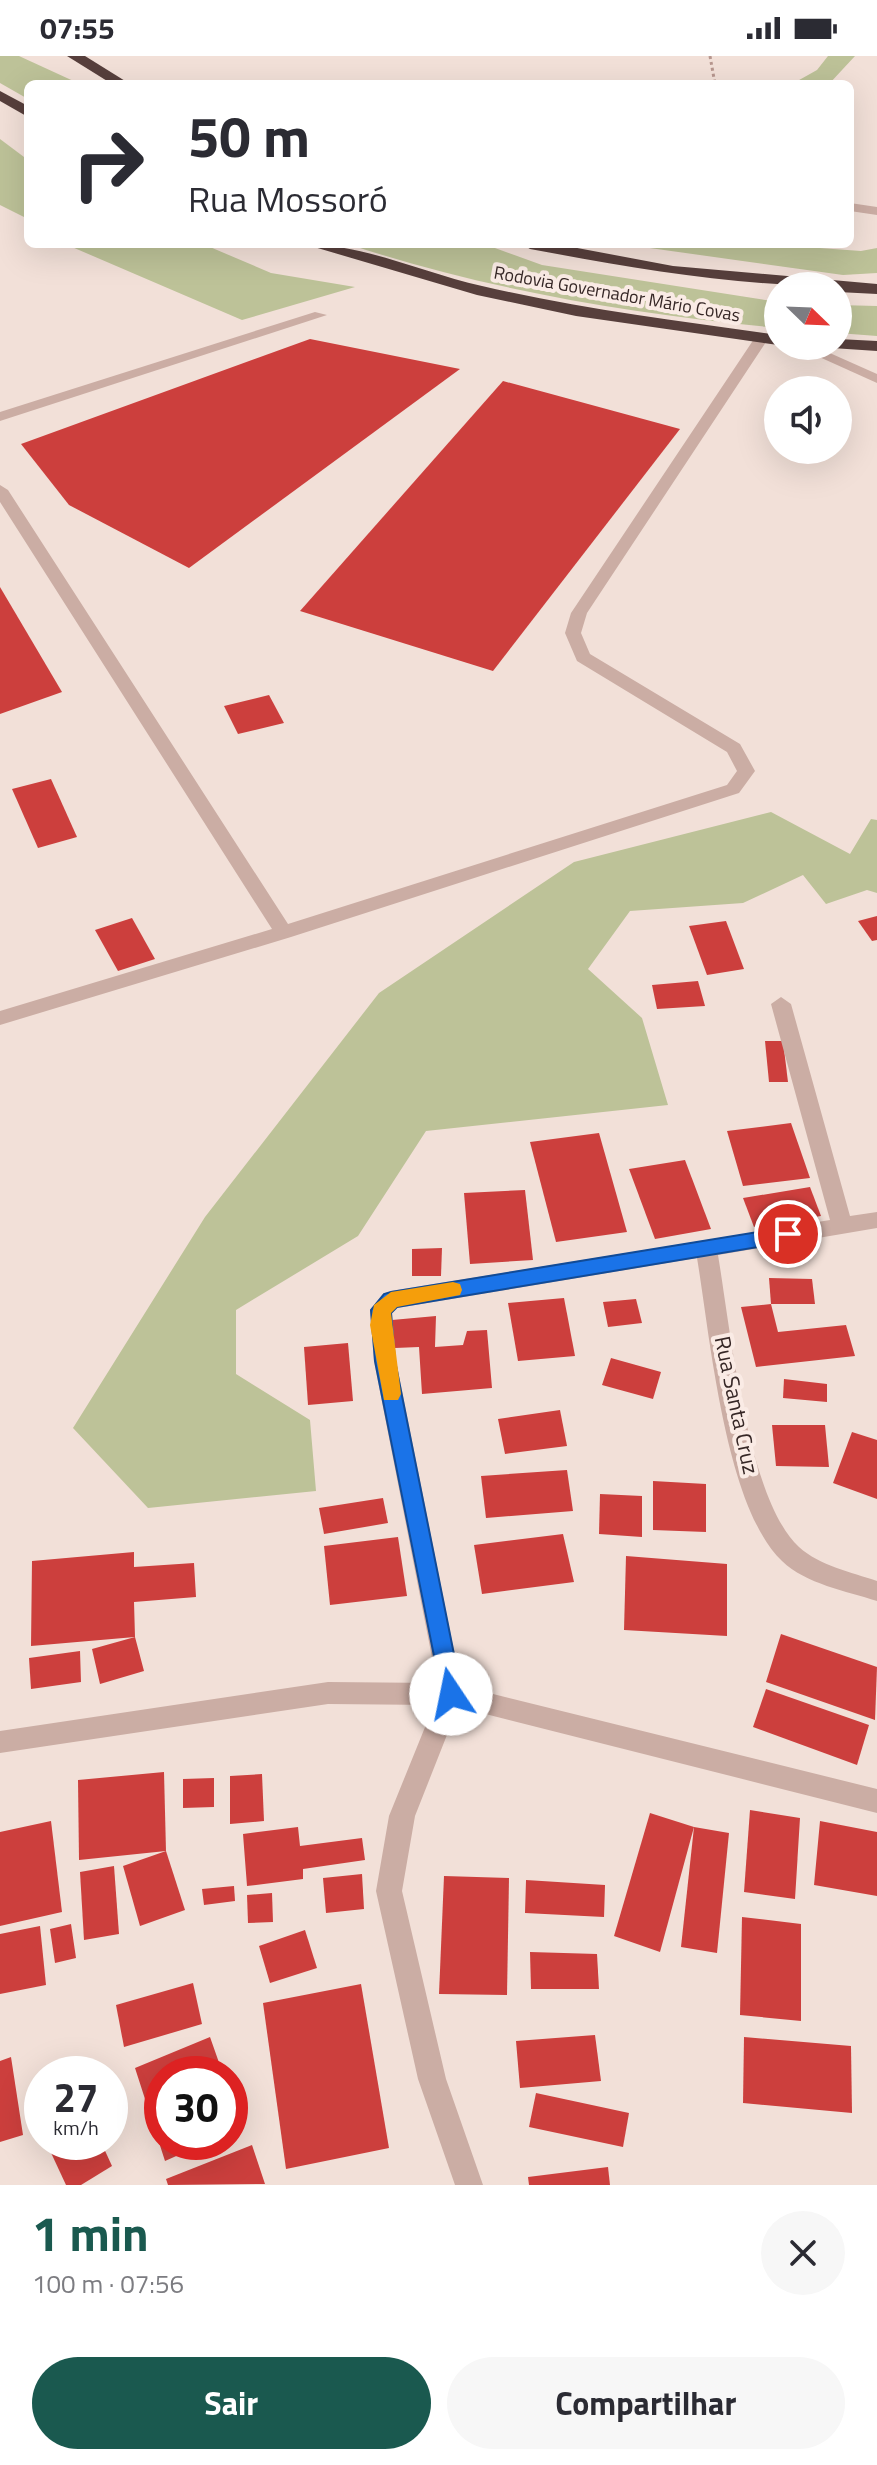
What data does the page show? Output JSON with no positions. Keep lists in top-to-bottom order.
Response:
{
  "streets": {
    "highway": ["Rodovia Governador Mário Covas"],
    "street": ["Rua Santa Cruz"]
  },
  "north": "bottom right",
  "page": {
    "status": "07:55",
    "turn": ["50 m", "Rua Mossoró"],
    "speed": "27 km/h",
    "limit": "30",
    "heading": ["1 min", "100 m · 07:56"],
    "buttons": ["Sair", "Compartilhar"]
  }
}
